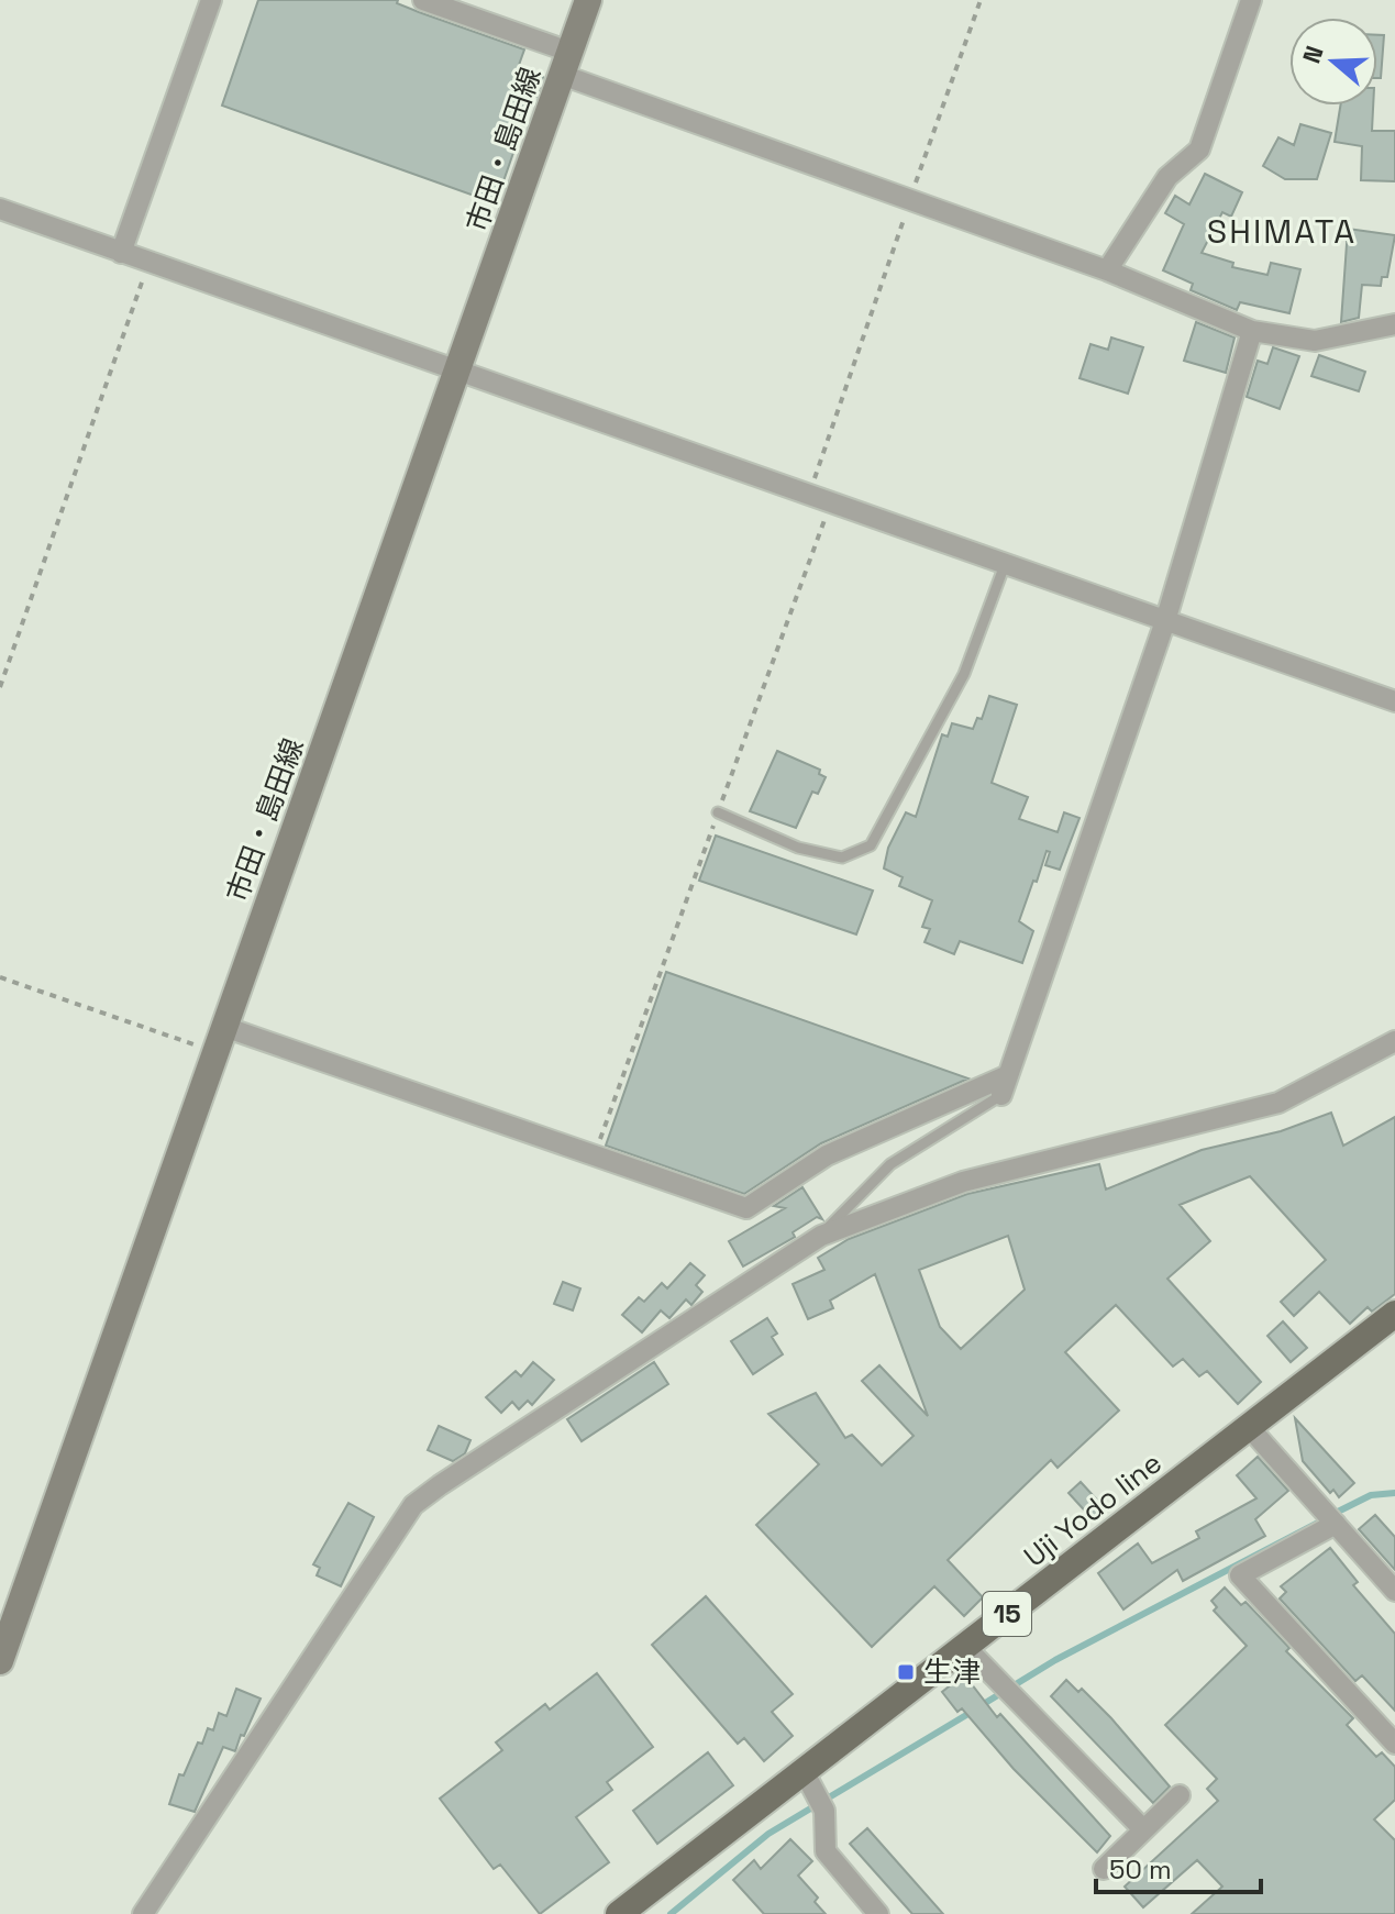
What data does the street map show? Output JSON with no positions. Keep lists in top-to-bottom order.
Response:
{
  "streets": {
    "main road": ["Uji Yodo line", "15"],
    "street": ["市田・島田線"]
  },
  "districts": ["SHIMATA"],
  "places": {
    "transit": ["生津"]
  },
  "scale_bar": "50 m",
  "north": "left"
}
